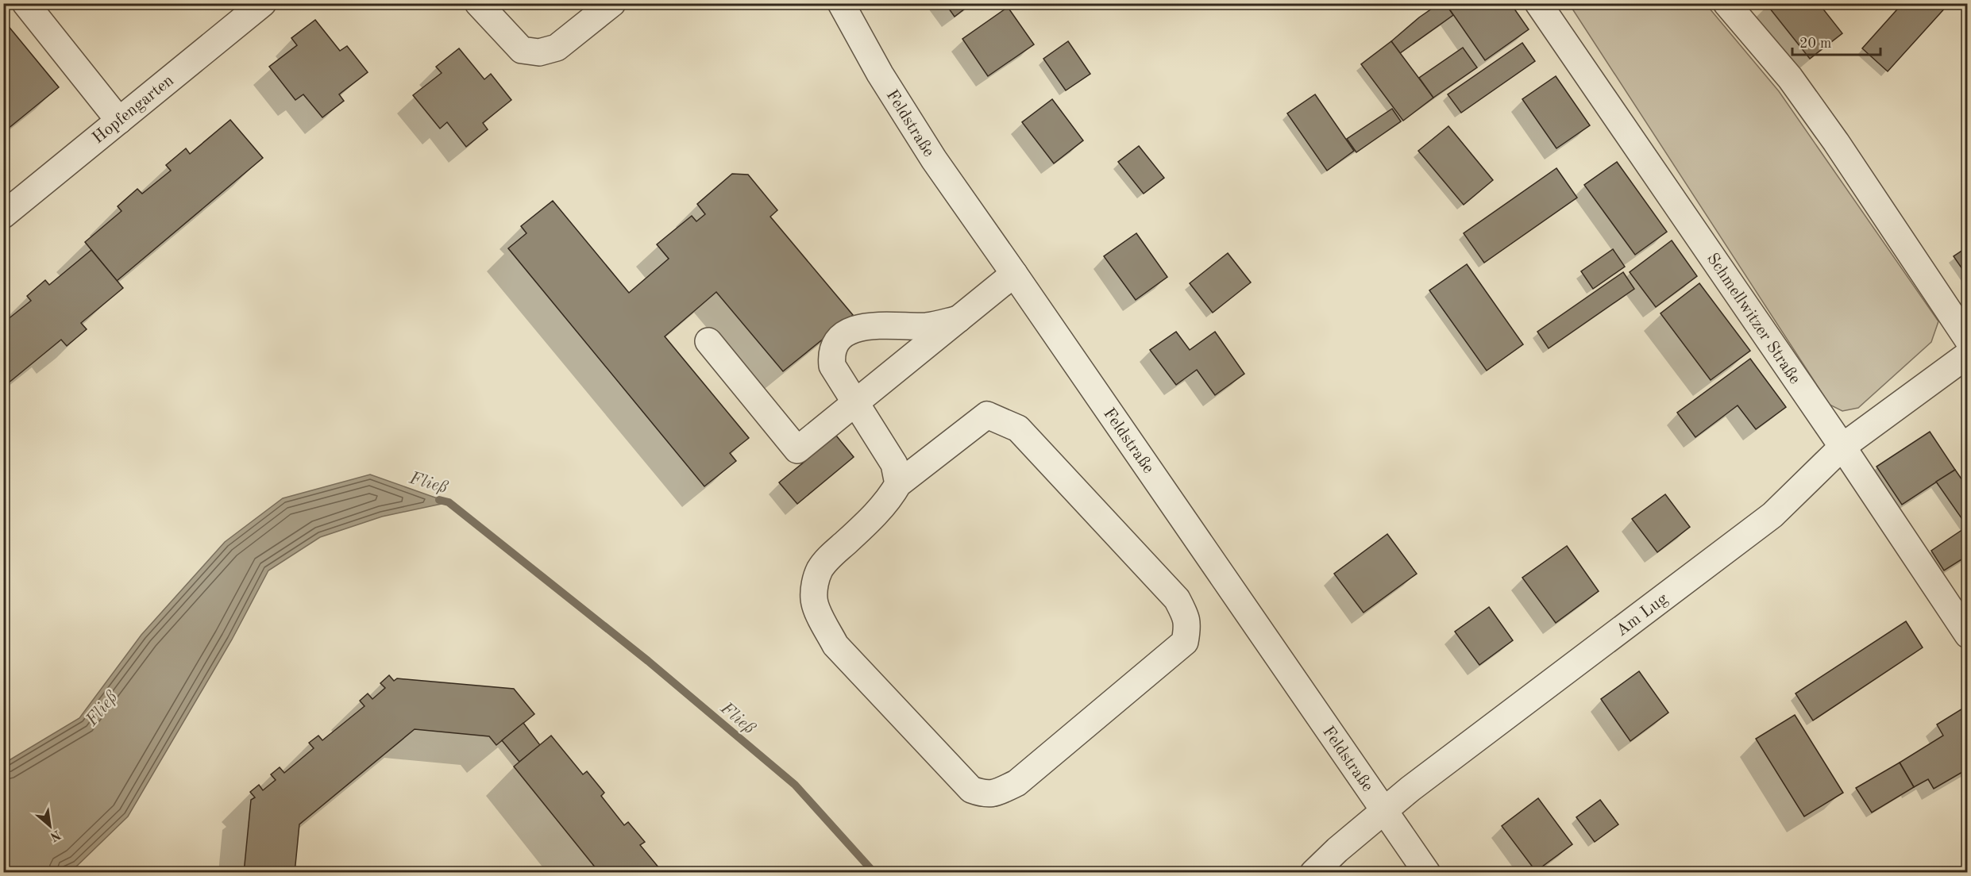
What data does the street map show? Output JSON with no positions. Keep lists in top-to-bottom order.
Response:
{
  "streets": {
    "street": [
      "Hopfengarten",
      "Feldstraße",
      "Schmellwitzer Straße",
      "Am Lug"
    ]
  },
  "crossings": [
    ["Feldstraße", "Am Lug"],
    ["Schmellwitzer Straße", "Am Lug"]
  ],
  "water": ["Fließ"],
  "scale_bar": "20 m",
  "north": "bottom right"
}
